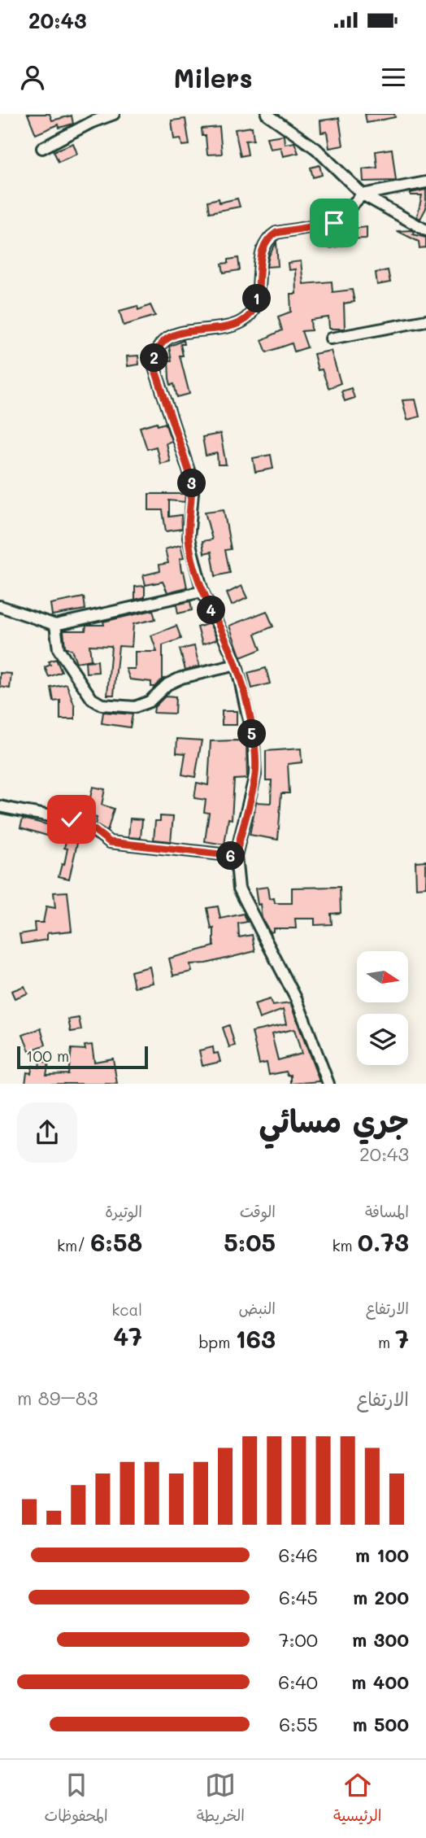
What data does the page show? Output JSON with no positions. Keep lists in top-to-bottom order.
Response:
{
  "scale_bar": "100 m",
  "north": "right",
  "page": {
    "status": "20:43",
    "header": "Milers",
    "pins": [
      "1",
      "2",
      "3",
      "4",
      "5",
      "6"
    ],
    "scale": "100 m",
    "heading": ["جري مسائي", "20:43"],
    "stats": [
      ["المسافة", "0.73 km"],
      ["الوقت", "5:05"],
      ["الوتيرة", "6:58 /km"],
      ["الارتفاع", "7 m"],
      ["النبض", "163 bpm"],
      ["kcal", "47"]
    ],
    "chart": ["الارتفاع", "83–89 m"],
    "list": [
      {
        "name": "100 m",
        "note": "6:46"
      },
      {
        "name": "200 m",
        "note": "6:45"
      },
      {
        "name": "300 m",
        "note": "7:00"
      },
      {
        "name": "400 m",
        "note": "6:40"
      },
      {
        "name": "500 m",
        "note": "6:55"
      }
    ],
    "tabs": ["الرئيسية", "الخريطة", "المحفوظات"]
  }
}
